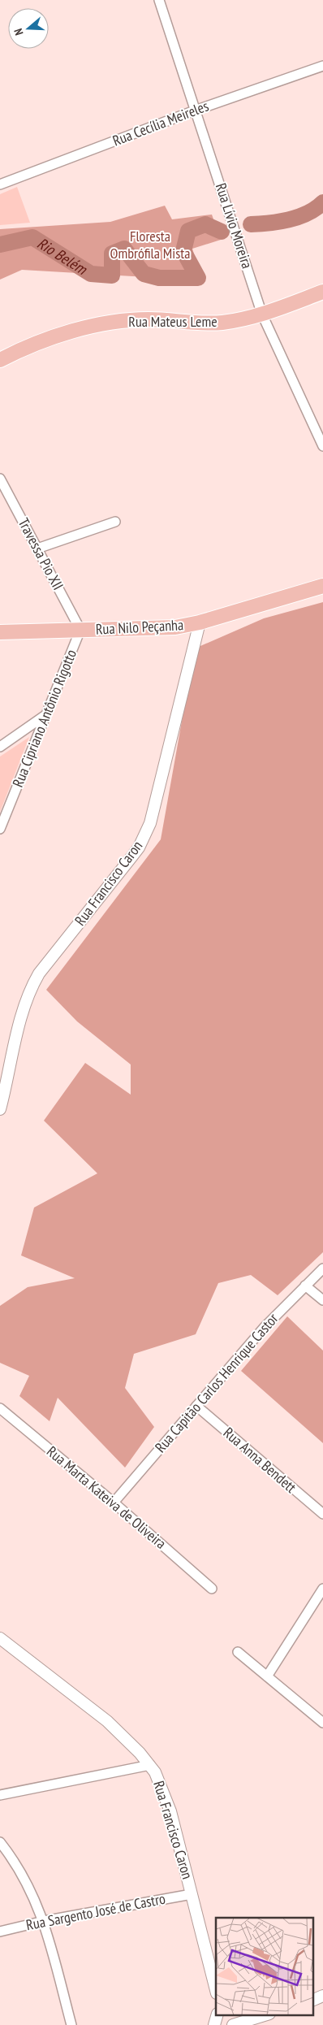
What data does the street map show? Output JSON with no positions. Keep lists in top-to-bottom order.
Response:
{
  "streets": {
    "main road": ["Rua Mateus Leme", "Rua Nilo Peçanha"],
    "street": [
      "Rua Cecília Meireles",
      "Rua Lívio Moreira",
      "Travessa Pio XII",
      "Rua Cipriano Antônio Rigotto",
      "Rua Francisco Caron",
      "Rua Capitão Carlos Henrique Castor",
      "Rua Anna Bendett",
      "Rua Marta Kateiva de Oliveira",
      "Rua Sargento José de Castro"
    ]
  },
  "crossings": [
    ["Rua Cecília Meireles", "Rua Lívio Moreira"],
    ["Rua Lívio Moreira", "Rua Mateus Leme"],
    ["Travessa Pio XII", "Rua Nilo Peçanha"],
    ["Travessa Pio XII", "Rua Cipriano Antônio Rigotto"],
    ["Rua Nilo Peçanha", "Rua Cipriano Antônio Rigotto"],
    ["Rua Nilo Peçanha", "Rua Francisco Caron"],
    ["Rua Francisco Caron", "Rua Sargento José de Castro"],
    ["Rua Capitão Carlos Henrique Castor", "Rua Anna Bendett"],
    ["Rua Capitão Carlos Henrique Castor", "Rua Marta Kateiva de Oliveira"]
  ],
  "water": ["Rio Belém"],
  "parks": ["Floresta Ombrófila Mista"],
  "north": "left"
}
